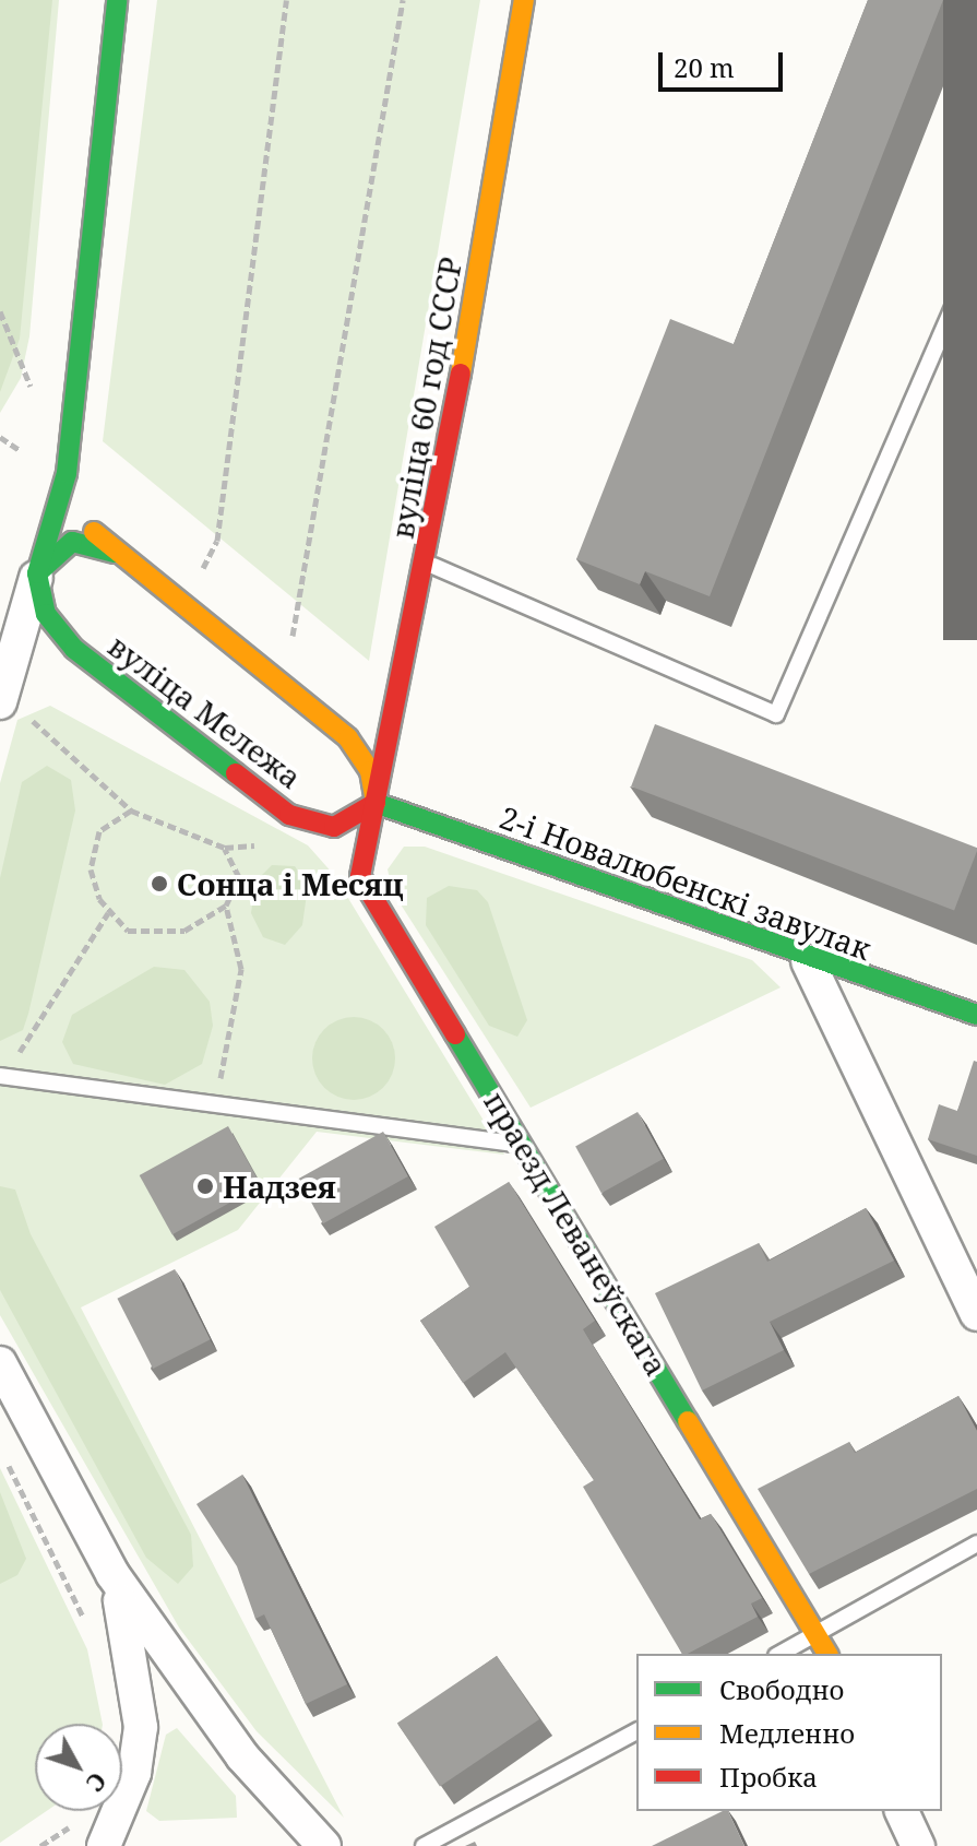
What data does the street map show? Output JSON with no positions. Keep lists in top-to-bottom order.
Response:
{
  "streets": {
    "street": [
      "вуліца 60 год СССР",
      "вуліца Мележа",
      "2-і Новалюбенскі завулак",
      "праезд Леванеўскага"
    ]
  },
  "crossings": [
    ["вуліца 60 год СССР", "вуліца Мележа"],
    ["вуліца 60 год СССР", "2-і Новалюбенскі завулак"],
    ["вуліца 60 год СССР", "праезд Леванеўскага"],
    ["вуліца Мележа", "2-і Новалюбенскі завулак"],
    ["вуліца Мележа", "праезд Леванеўскага"],
    ["2-і Новалюбенскі завулак", "праезд Леванеўскага"]
  ],
  "places": ["Сонца і Месяц", "Надзея"],
  "legend": ["Свободно", "Медленно", "Пробка"],
  "scale_bar": "20 m",
  "north": "bottom right"
}
